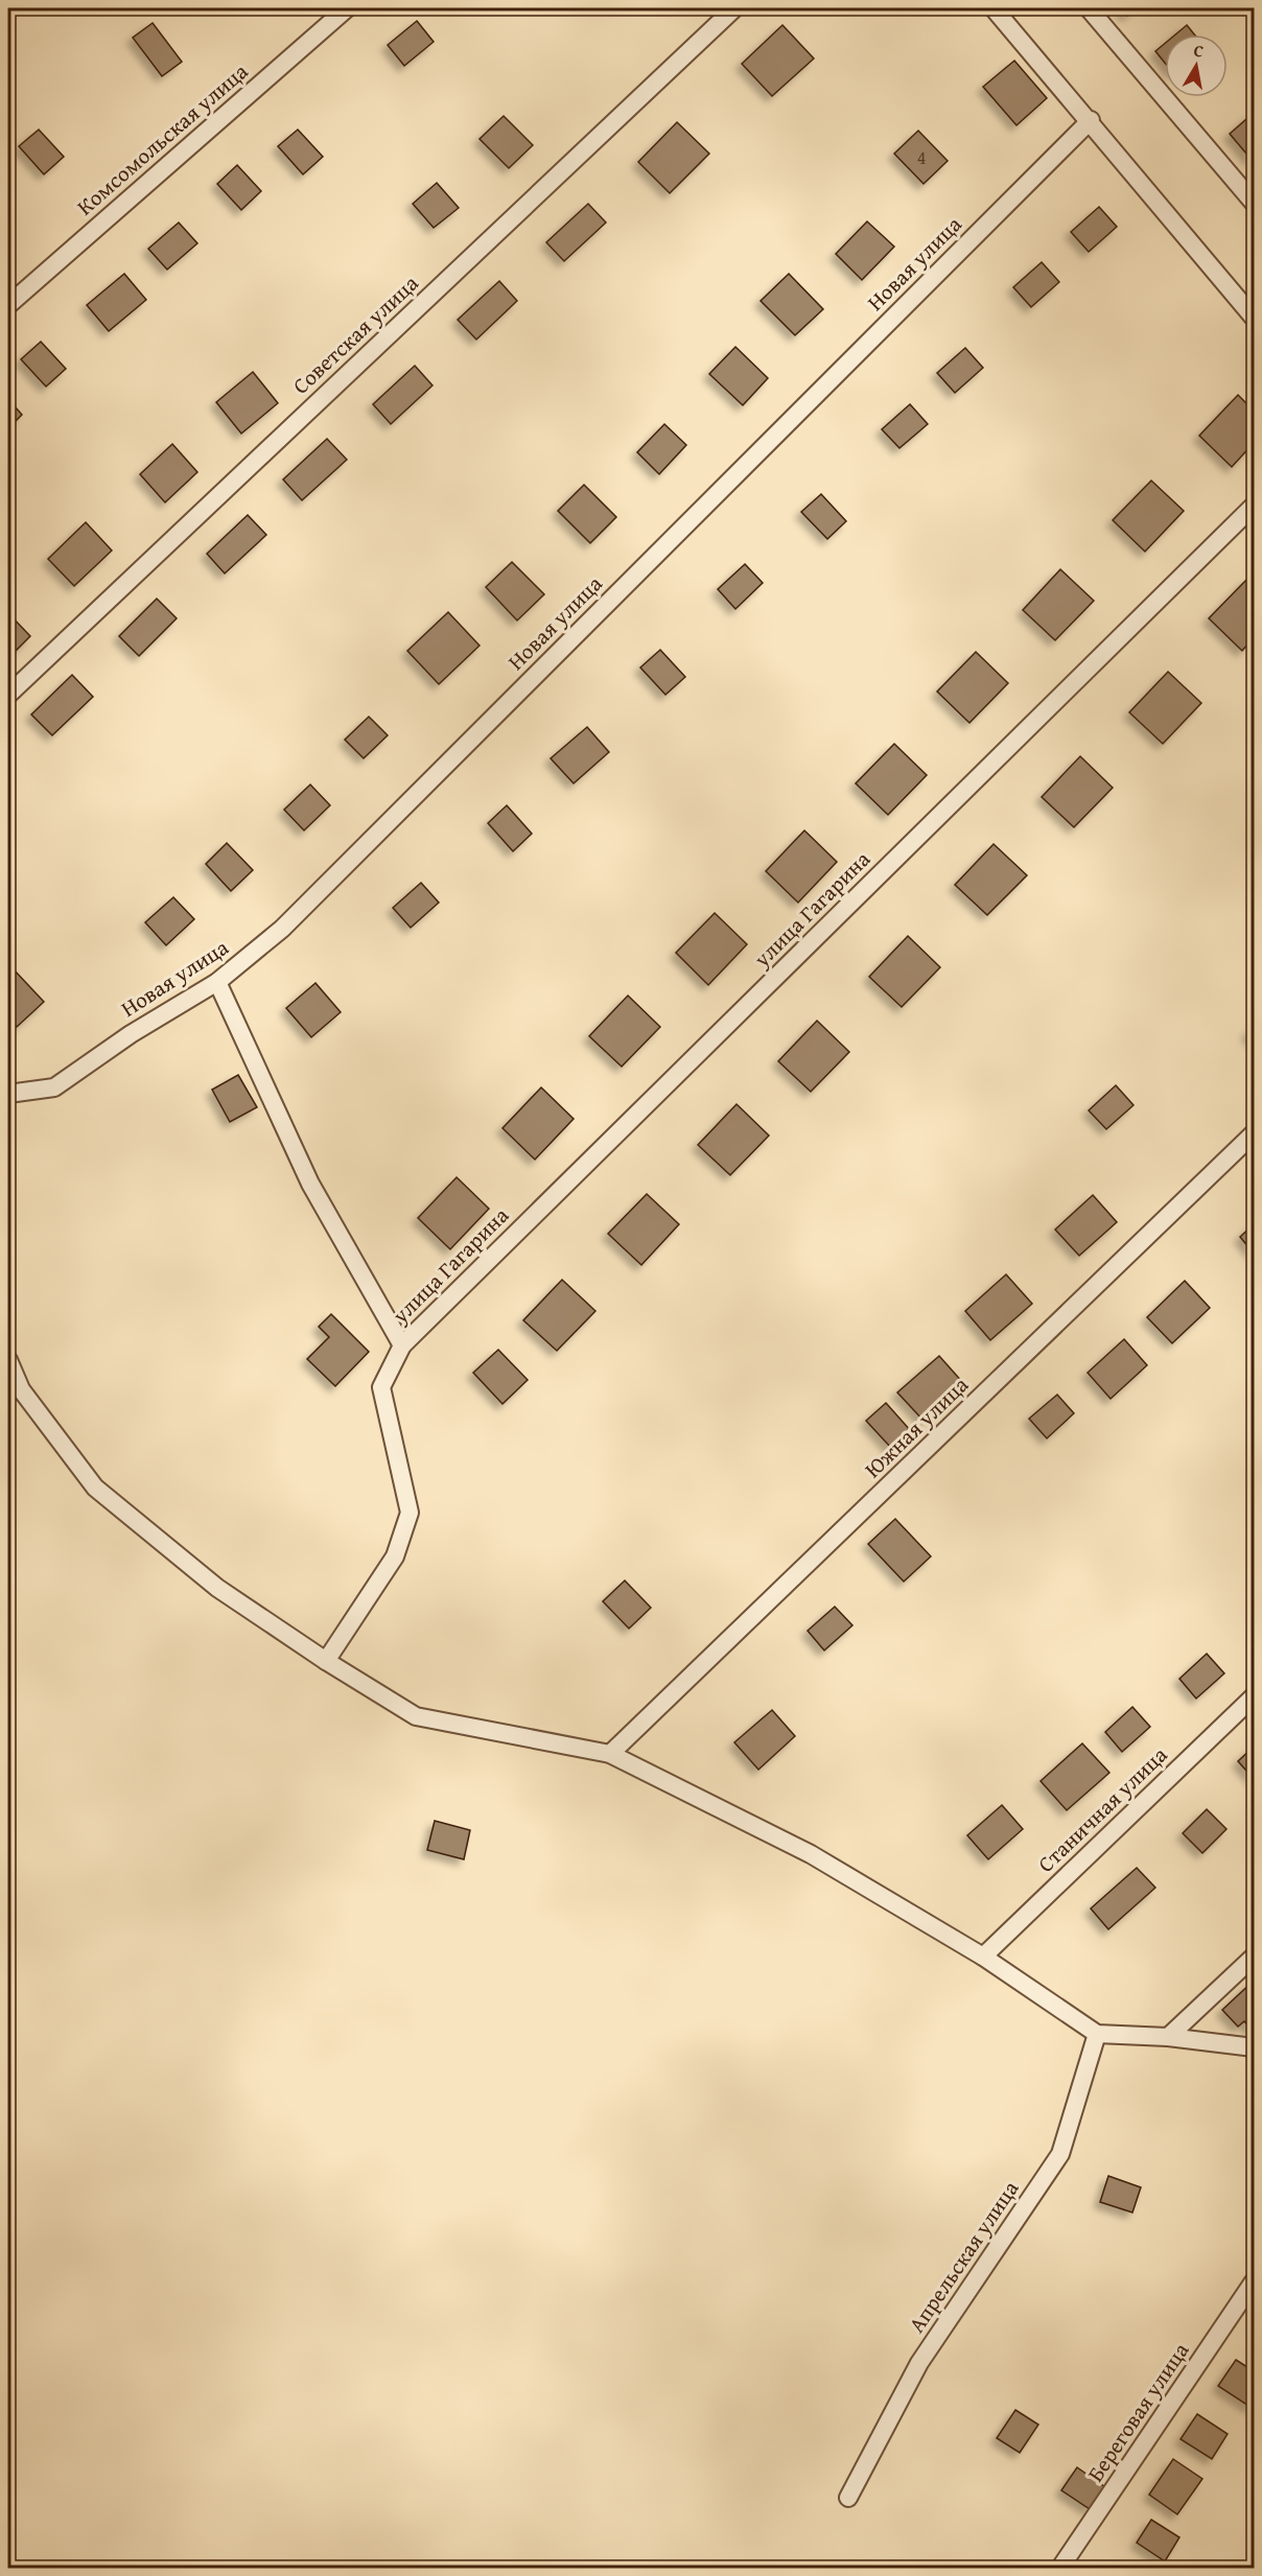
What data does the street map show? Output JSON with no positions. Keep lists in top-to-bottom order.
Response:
{
  "streets": {
    "street": [
      "Комсомольская улица",
      "Новая улица",
      "Советская улица",
      "улица Гагарина",
      "Южная улица",
      "Станичная улица",
      "Апрельская улица",
      "Береговая улица"
    ]
  },
  "house_numbers": ["4"],
  "north": "top"
}
